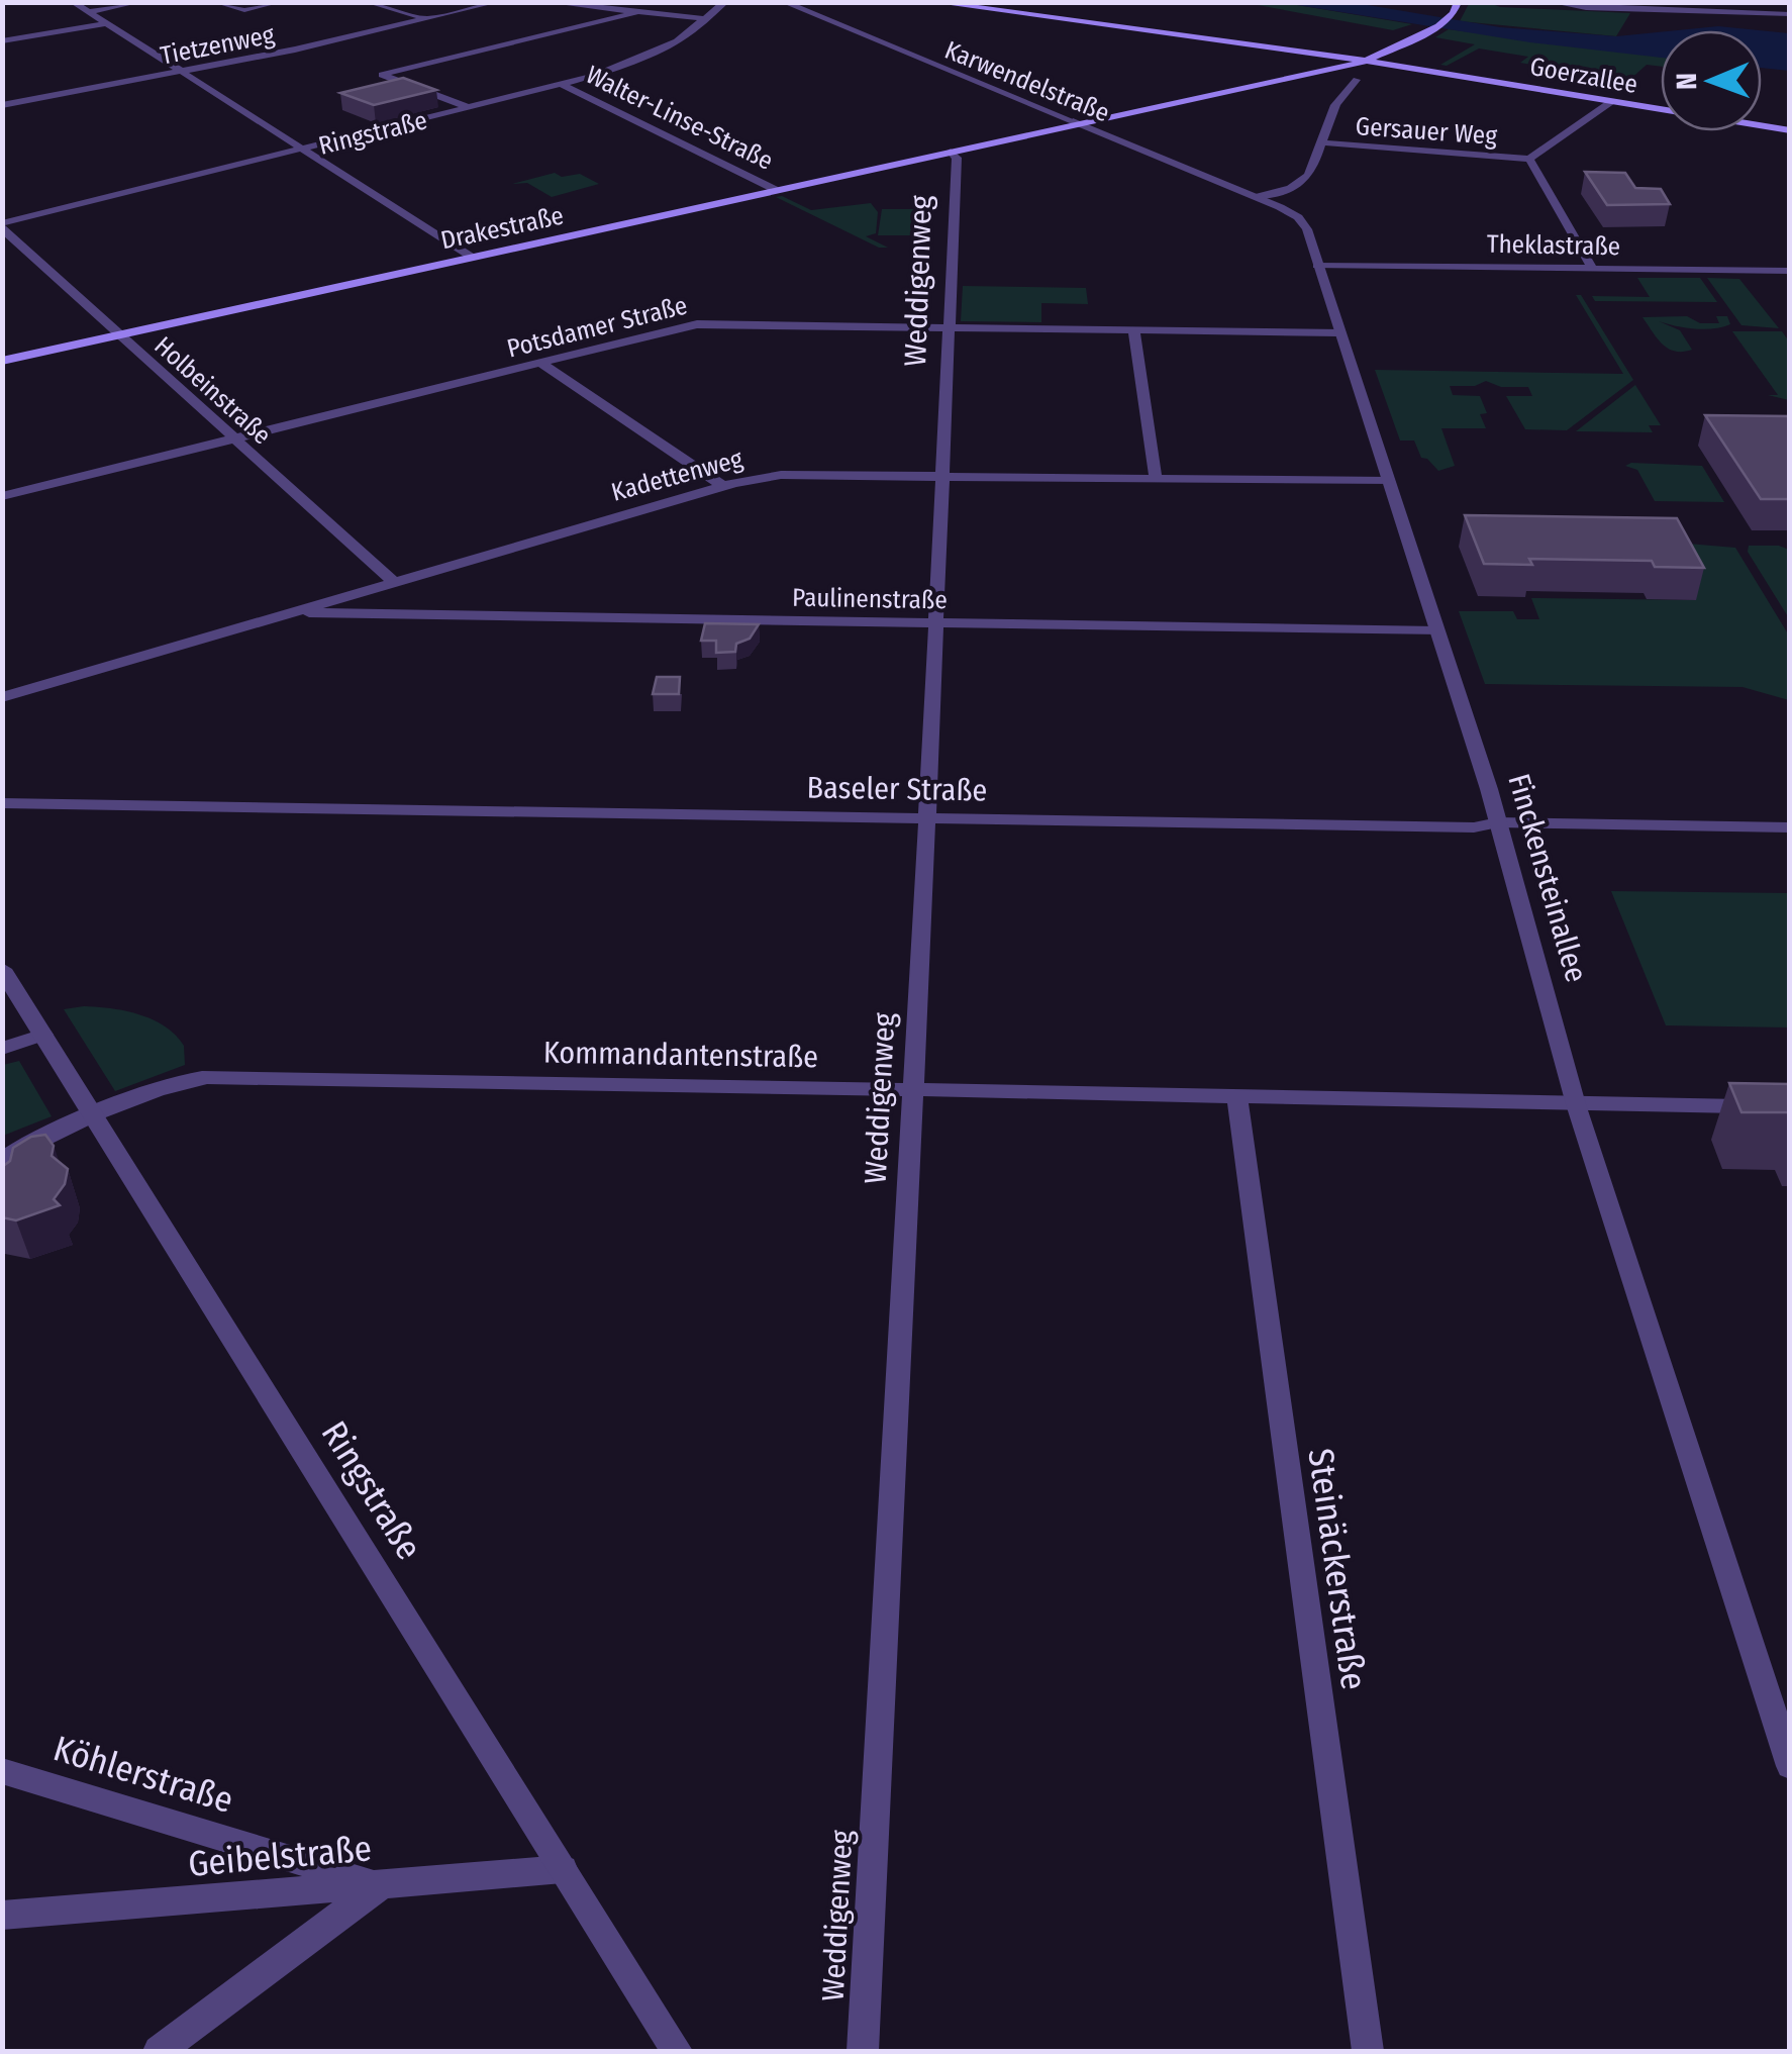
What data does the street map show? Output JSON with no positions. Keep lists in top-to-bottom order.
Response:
{
  "streets": {
    "main road": ["Goerzallee", "Drakestraße"],
    "street": [
      "Tietzenweg",
      "Karwendelstraße",
      "Walter-Linse-Straße",
      "Gersauer Weg",
      "Ringstraße",
      "Theklastraße",
      "Weddigenweg",
      "Potsdamer Straße",
      "Holbeinstraße",
      "Kadettenweg",
      "Paulinenstraße",
      "Baseler Straße",
      "Finckensteinallee",
      "Kommandantenstraße",
      "Steinäckerstraße",
      "Köhlerstraße",
      "Geibelstraße"
    ]
  },
  "crossings": [
    ["Goerzallee", "Drakestraße"],
    ["Karwendelstraße", "Drakestraße"],
    ["Karwendelstraße", "Finckensteinallee"],
    ["Walter-Linse-Straße", "Ringstraße"],
    ["Walter-Linse-Straße", "Drakestraße"],
    ["Ringstraße", "Holbeinstraße"],
    ["Ringstraße", "Kommandantenstraße"],
    ["Ringstraße", "Geibelstraße"],
    ["Drakestraße", "Weddigenweg"],
    ["Drakestraße", "Holbeinstraße"],
    ["Theklastraße", "Finckensteinallee"],
    ["Weddigenweg", "Potsdamer Straße"],
    ["Weddigenweg", "Kadettenweg"],
    ["Weddigenweg", "Paulinenstraße"],
    ["Weddigenweg", "Baseler Straße"],
    ["Weddigenweg", "Kommandantenstraße"],
    ["Potsdamer Straße", "Holbeinstraße"],
    ["Potsdamer Straße", "Finckensteinallee"],
    ["Holbeinstraße", "Kadettenweg"],
    ["Kadettenweg", "Paulinenstraße"],
    ["Kadettenweg", "Finckensteinallee"],
    ["Paulinenstraße", "Finckensteinallee"],
    ["Baseler Straße", "Finckensteinallee"],
    ["Finckensteinallee", "Kommandantenstraße"],
    ["Kommandantenstraße", "Steinäckerstraße"],
    ["Köhlerstraße", "Geibelstraße"]
  ],
  "north": "left"
}
